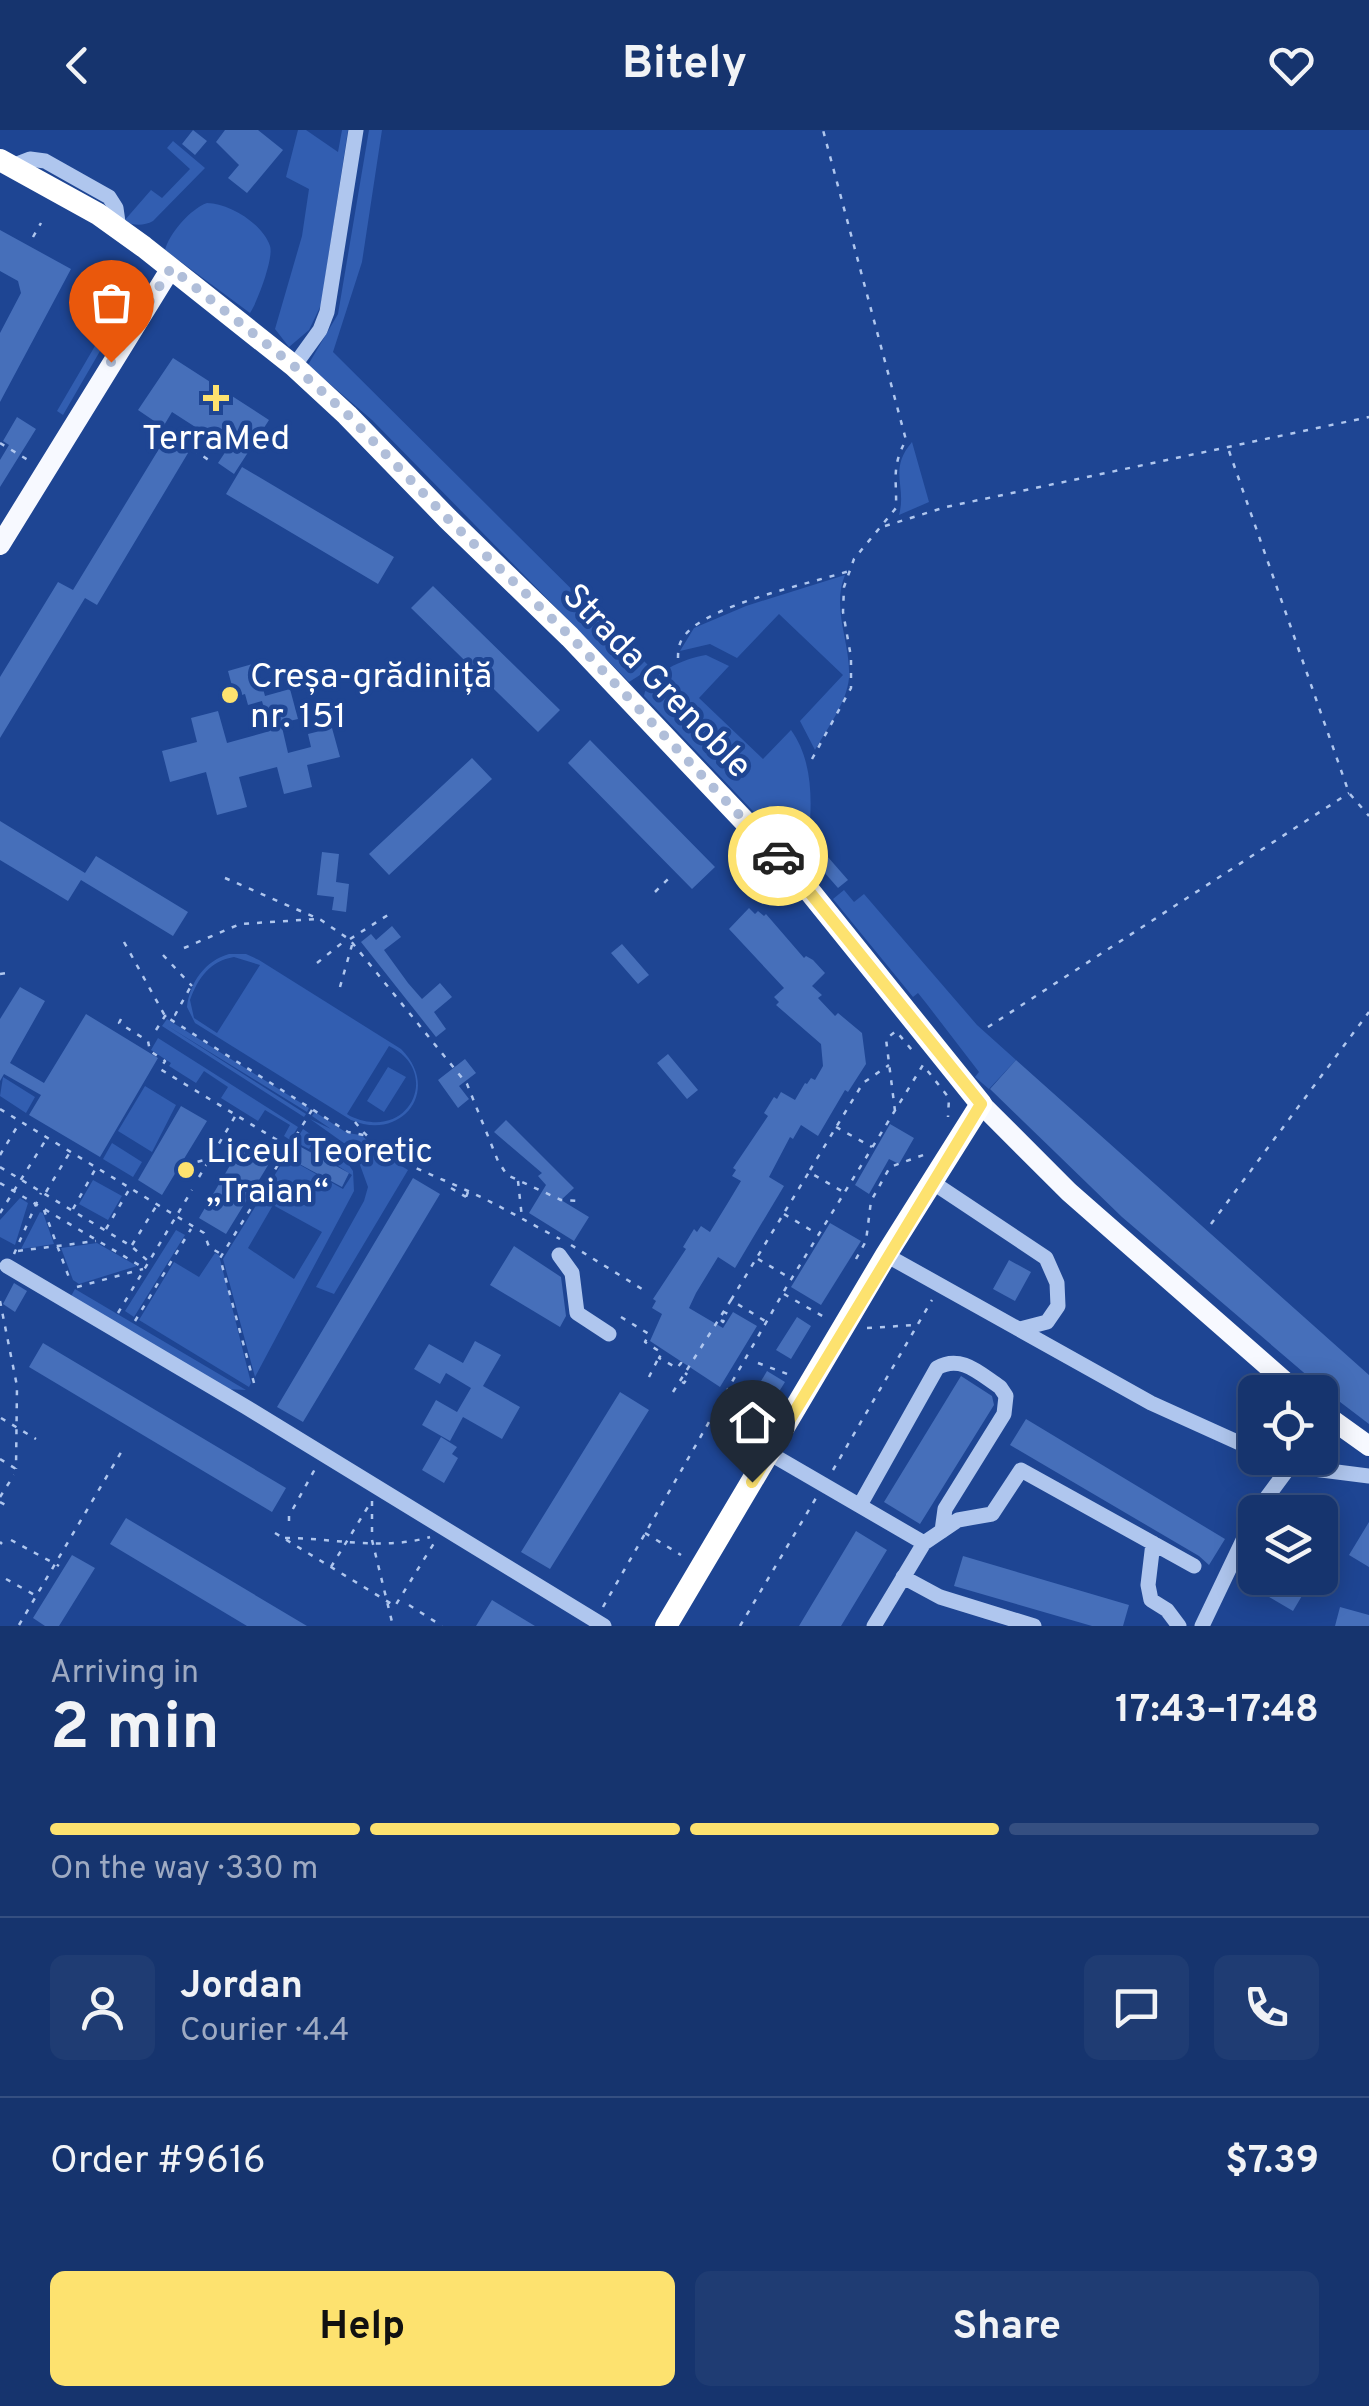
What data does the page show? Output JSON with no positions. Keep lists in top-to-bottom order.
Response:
{
  "streets": {
    "highway": ["Strada Grenoble"]
  },
  "places": {
    "health": ["TerraMed"],
    "other": ["Creșa-grădiniță nr. 151", "Liceul Teoretic „Traian“"]
  },
  "page": {
    "header": "Bitely",
    "heading": ["2 min", "Arriving in", "17:43–17:48"],
    "panel": [
      "Jordan",
      "Courier · 4.4",
      "Order #9616",
      "$7.39"
    ],
    "bar": "On the way · 330 m",
    "buttons": ["Help", "Share"]
  }
}
